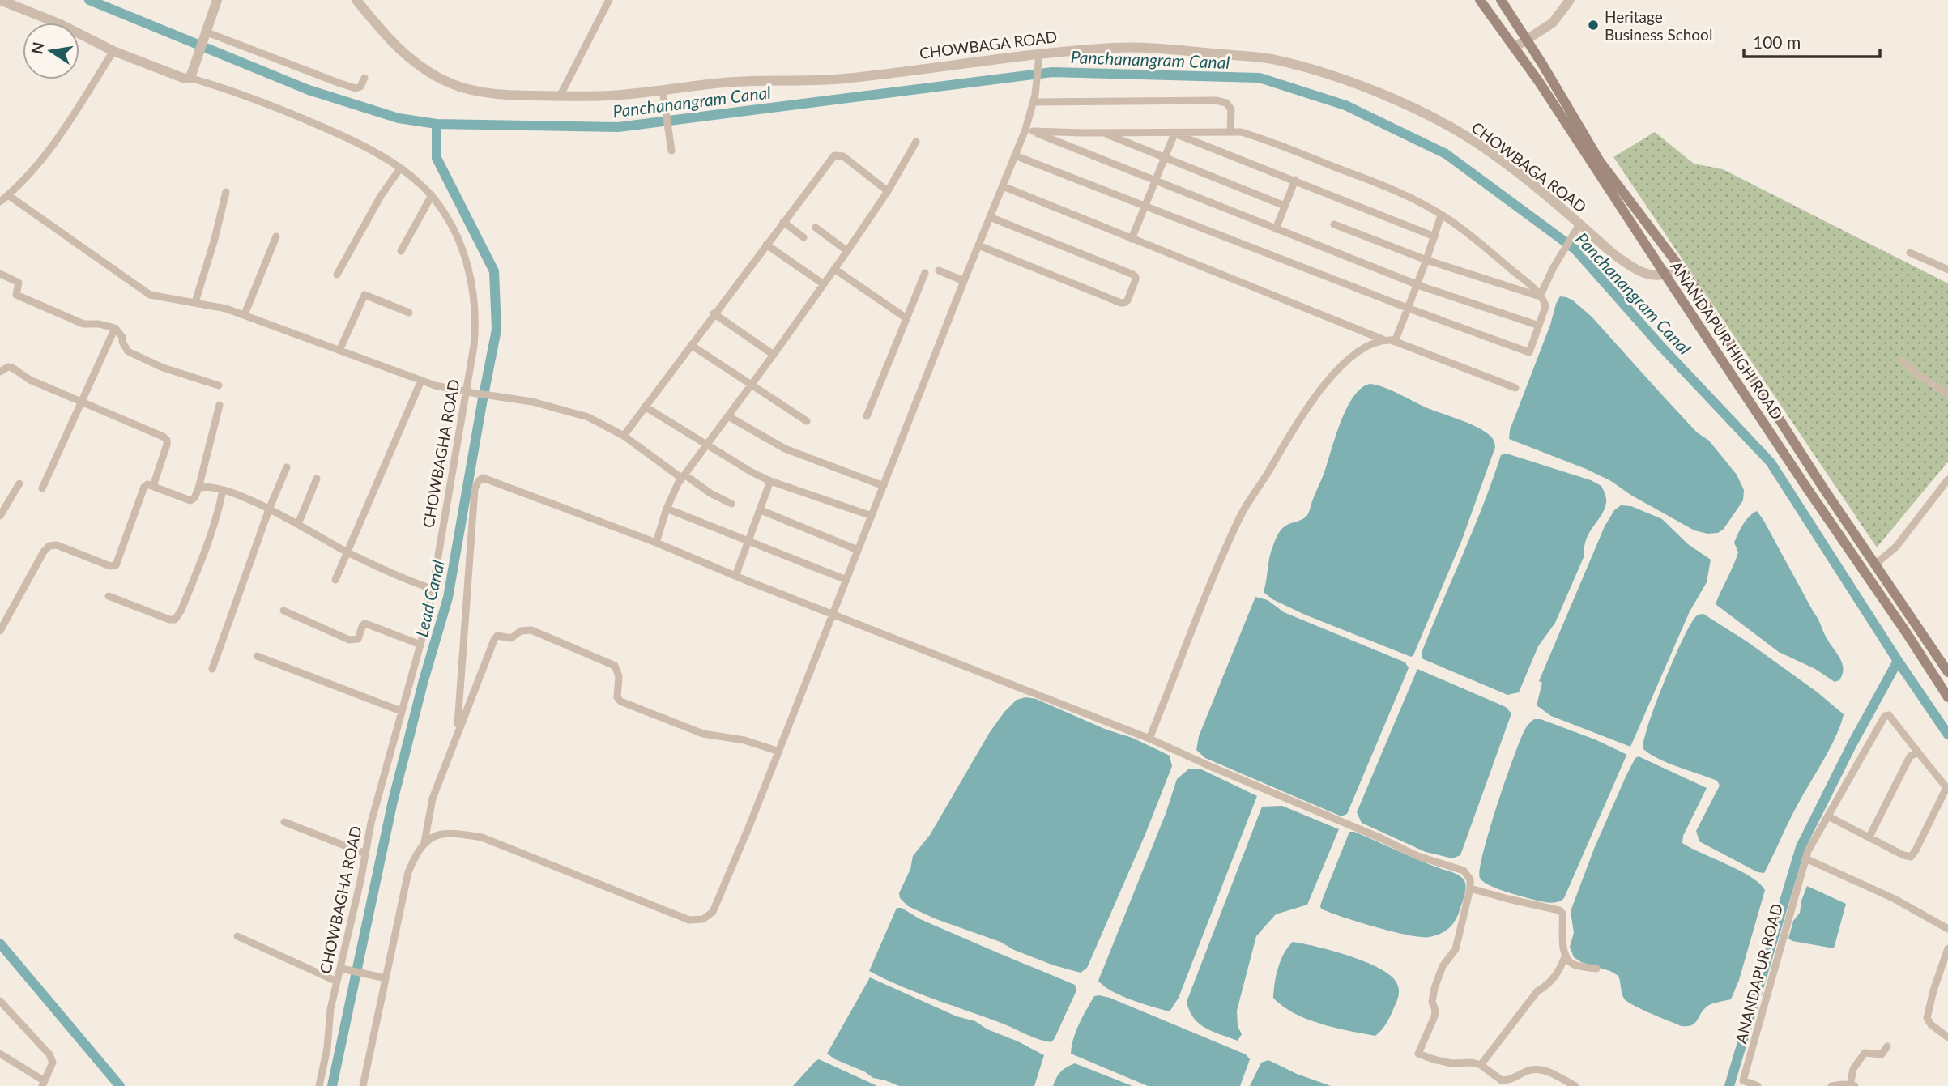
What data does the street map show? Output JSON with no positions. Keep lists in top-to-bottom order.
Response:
{
  "streets": {
    "main road": ["ANANDAPUR HIGH ROAD"],
    "street": ["CHOWBAGA ROAD", "CHOWBAGHA ROAD", "ANANDAPUR ROAD"]
  },
  "crossings": [
    ["CHOWBAGA ROAD", "ANANDAPUR HIGH ROAD"]
  ],
  "water": ["Panchanangram Canal", "Lead Canal"],
  "places": ["Heritage Business School"],
  "scale_bar": "100 m",
  "north": "left"
}
